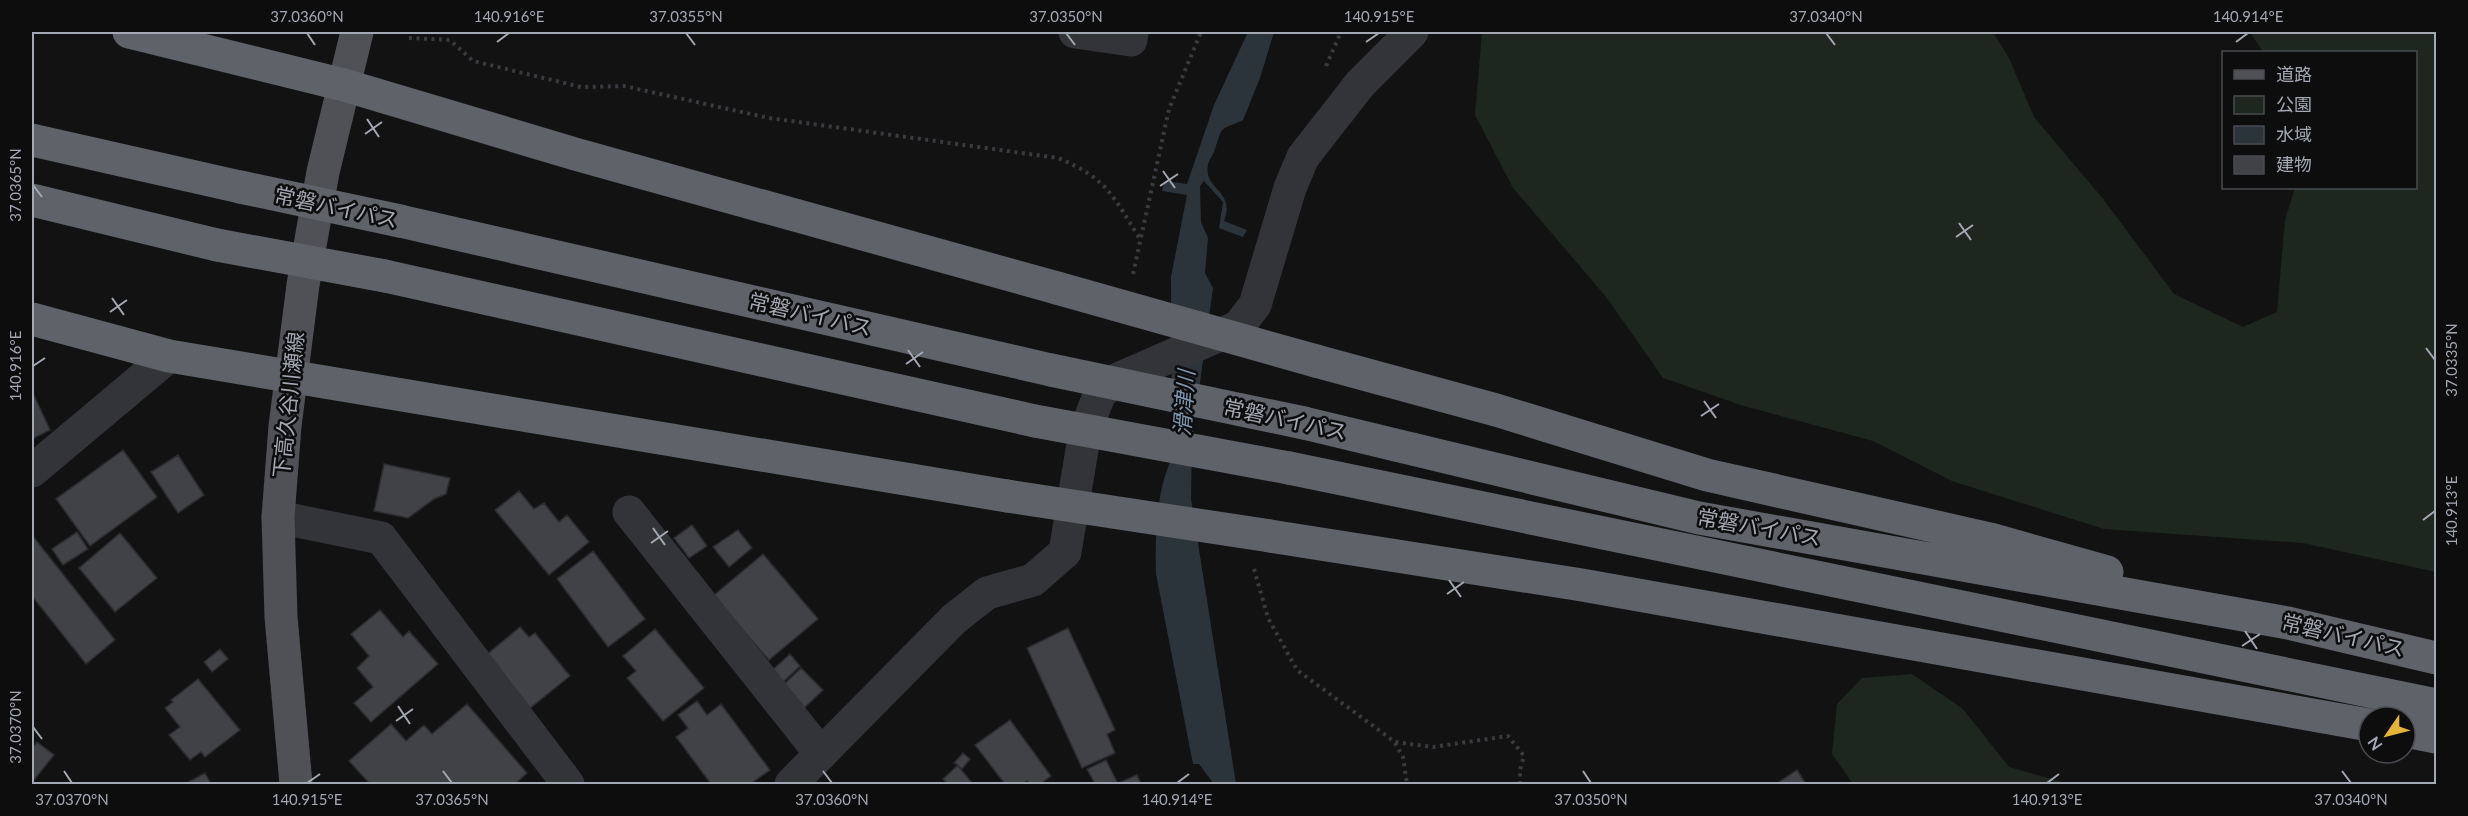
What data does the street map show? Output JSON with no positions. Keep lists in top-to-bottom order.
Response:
{
  "streets": {
    "highway": ["常磐バイパス"],
    "main road": ["下高久谷川瀬線"]
  },
  "water": ["滑津川"],
  "legend": [
    "道路",
    "公園",
    "水域",
    "建物"
  ],
  "north": "bottom left",
  "coordinates": [
    "37.0360°N",
    "140.916°E",
    "37.0355°N",
    "37.0350°N",
    "140.915°E",
    "37.0340°N",
    "140.914°E",
    "37.0365°N",
    "37.0335°N",
    "140.913°E",
    "37.0370°N"
  ]
}
